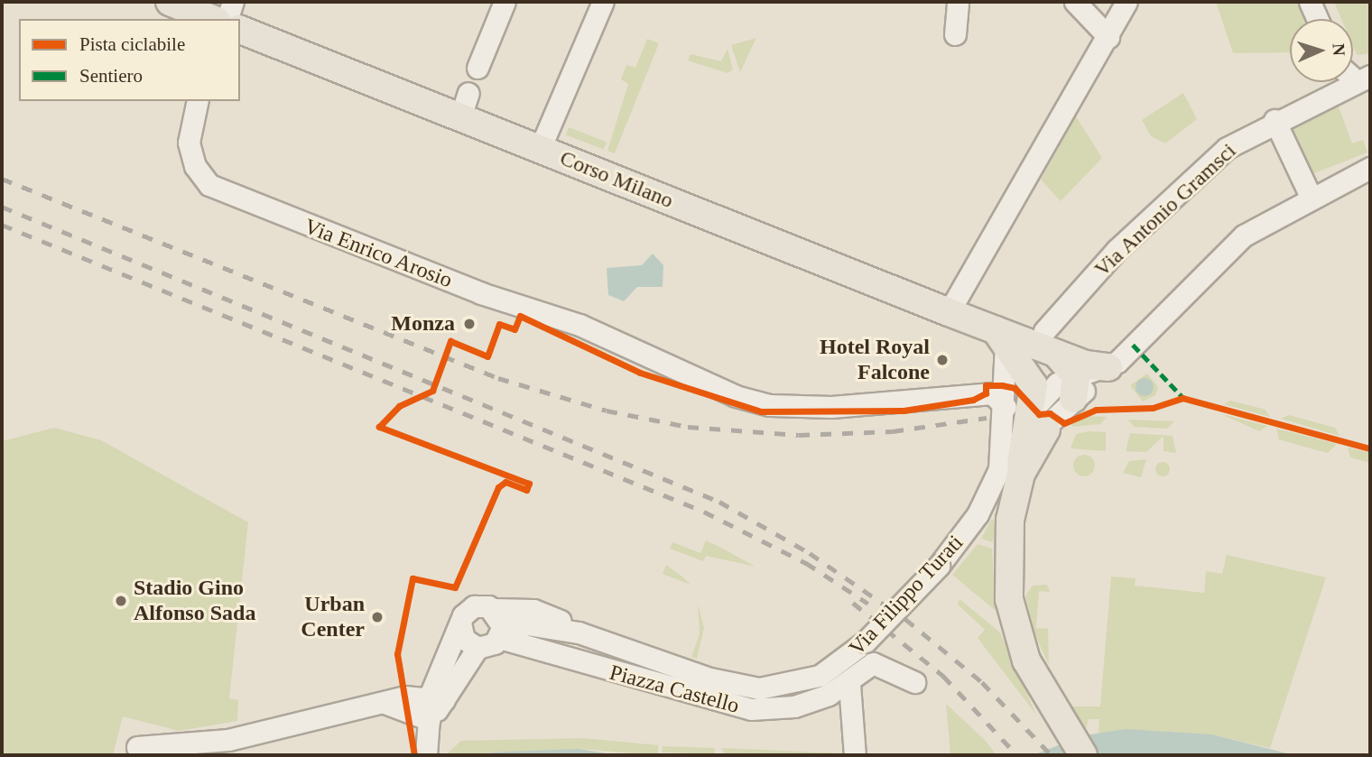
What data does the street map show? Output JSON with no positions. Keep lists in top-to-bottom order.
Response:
{
  "streets": {
    "main road": ["Corso Milano"],
    "street": [
      "Via Antonio Gramsci",
      "Via Enrico Arosio",
      "Via Filippo Turati",
      "Piazza Castello"
    ]
  },
  "crossings": [
    ["Corso Milano", "Via Antonio Gramsci"],
    ["Via Filippo Turati", "Piazza Castello"]
  ],
  "places": [
    "Monza",
    "Hotel Royal Falcone",
    "Stadio Gino Alfonso Sada",
    "Urban Center"
  ],
  "legend": ["Pista ciclabile", "Sentiero"],
  "north": "right"
}
